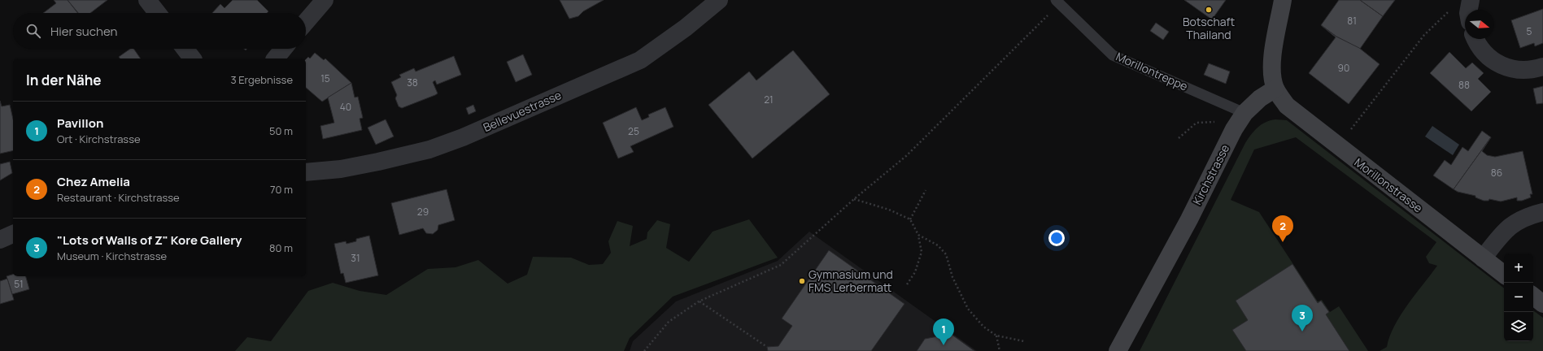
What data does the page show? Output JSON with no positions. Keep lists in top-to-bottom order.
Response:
{
  "streets": {
    "street": ["Bellevuestrasse", "Kirchstrasse", "Morillonstrasse"],
    "lane": ["Morillontreppe"]
  },
  "crossings": [
    ["Morillontreppe", "Kirchstrasse"],
    ["Kirchstrasse", "Morillonstrasse"]
  ],
  "places": ["Botschaft Thailand", "Gymnasium und FMS Lerbermatt"],
  "house_numbers": [
    "81",
    "5",
    "90",
    "15",
    "38",
    "88",
    "21",
    "40",
    "25",
    "86",
    "29",
    "31",
    "51"
  ],
  "north": "right",
  "page": {
    "search": "Hier suchen",
    "heading": ["In der Nähe", "3 Ergebnisse"],
    "list": [
      {
        "mark": "1",
        "name": "Pavillon",
        "note": "Ort · Kirchstrasse",
        "value": "50 m"
      },
      {
        "mark": "2",
        "name": "Chez Amelia",
        "note": "Restaurant · Kirchstrasse",
        "value": "70 m"
      },
      {
        "mark": "3",
        "name": "\"Lots of Walls of Z\" Kore Gallery",
        "note": "Museum · Kirchstrasse",
        "value": "80 m"
      }
    ],
    "pins": ["2", "3", "1"],
    "map_buttons": ["+", "−"]
  }
}
